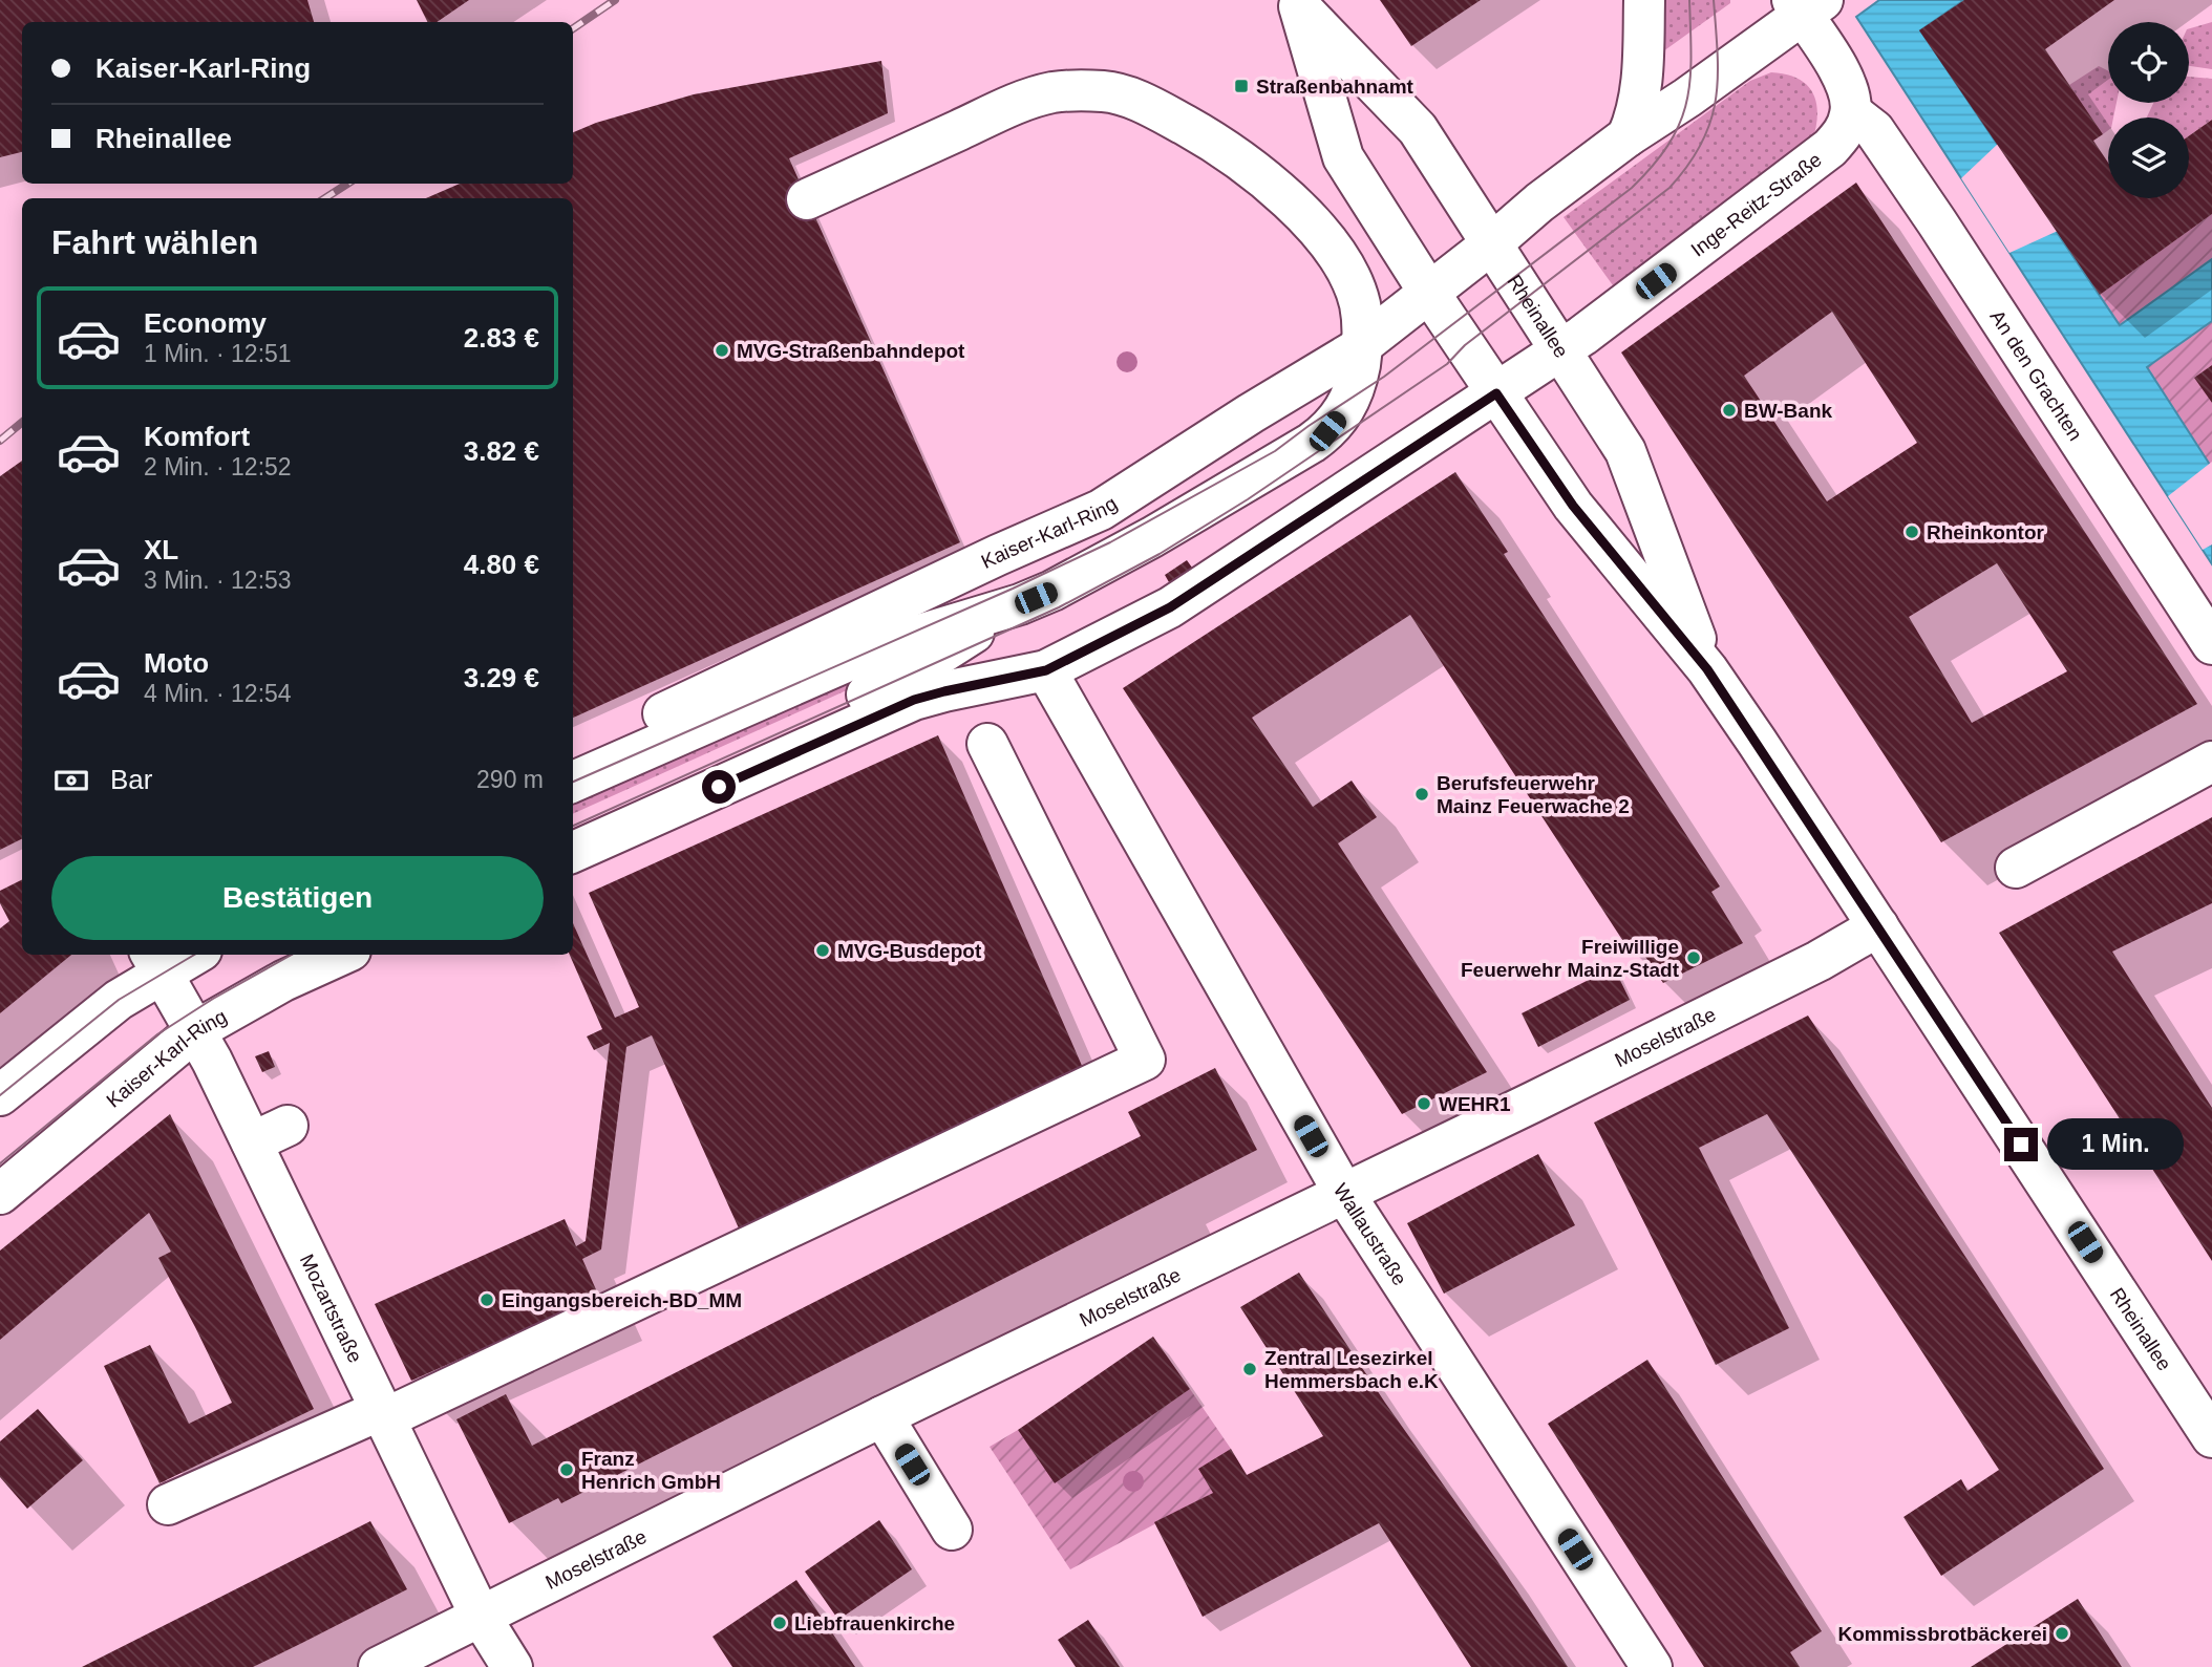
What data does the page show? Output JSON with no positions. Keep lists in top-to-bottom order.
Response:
{
  "streets": {
    "street": [
      "Inge-Reitz-Straße",
      "Rheinallee",
      "An den Grachten",
      "Kaiser-Karl-Ring",
      "Moselstraße",
      "Wallaustraße",
      "Mozartstraße"
    ]
  },
  "crossings": [
    ["Inge-Reitz-Straße", "Rheinallee"],
    ["Inge-Reitz-Straße", "An den Grachten"],
    ["Rheinallee", "Kaiser-Karl-Ring"],
    ["Rheinallee", "Moselstraße"],
    ["Kaiser-Karl-Ring", "Mozartstraße"],
    ["Moselstraße", "Wallaustraße"],
    ["Moselstraße", "Mozartstraße"]
  ],
  "places": {
    "transit": ["Straßenbahnamt"],
    "other": [
      "MVG-Straßenbahndepot",
      "BW-Bank",
      "Rheinkontor",
      "Berufsfeuerwehr Mainz Feuerwache 2",
      "MVG-Busdepot",
      "Freiwillige Feuerwehr Mainz-Stadt",
      "WEHR1",
      "Eingangsbereich-BD_MM",
      "Zentral Lesezirkel Hemmersbach e.K",
      "Franz Henrich GmbH",
      "Liebfrauenkirche",
      "Kommissbrotbäckerei"
    ]
  },
  "page": {
    "banner": ["Kaiser-Karl-Ring", "Rheinallee"],
    "heading": "Fahrt wählen",
    "list": [
      {
        "name": "Economy",
        "note": "1 Min. · 12:51",
        "value": "2.83 €"
      },
      {
        "name": "Komfort",
        "note": "2 Min. · 12:52",
        "value": "3.82 €"
      },
      {
        "name": "XL",
        "note": "3 Min. · 12:53",
        "value": "4.80 €"
      },
      {
        "name": "Moto",
        "note": "4 Min. · 12:54",
        "value": "3.29 €"
      }
    ],
    "pay": ["Bar", "290 m"],
    "buttons": "Bestätigen",
    "bubble": "1 Min."
  }
}
